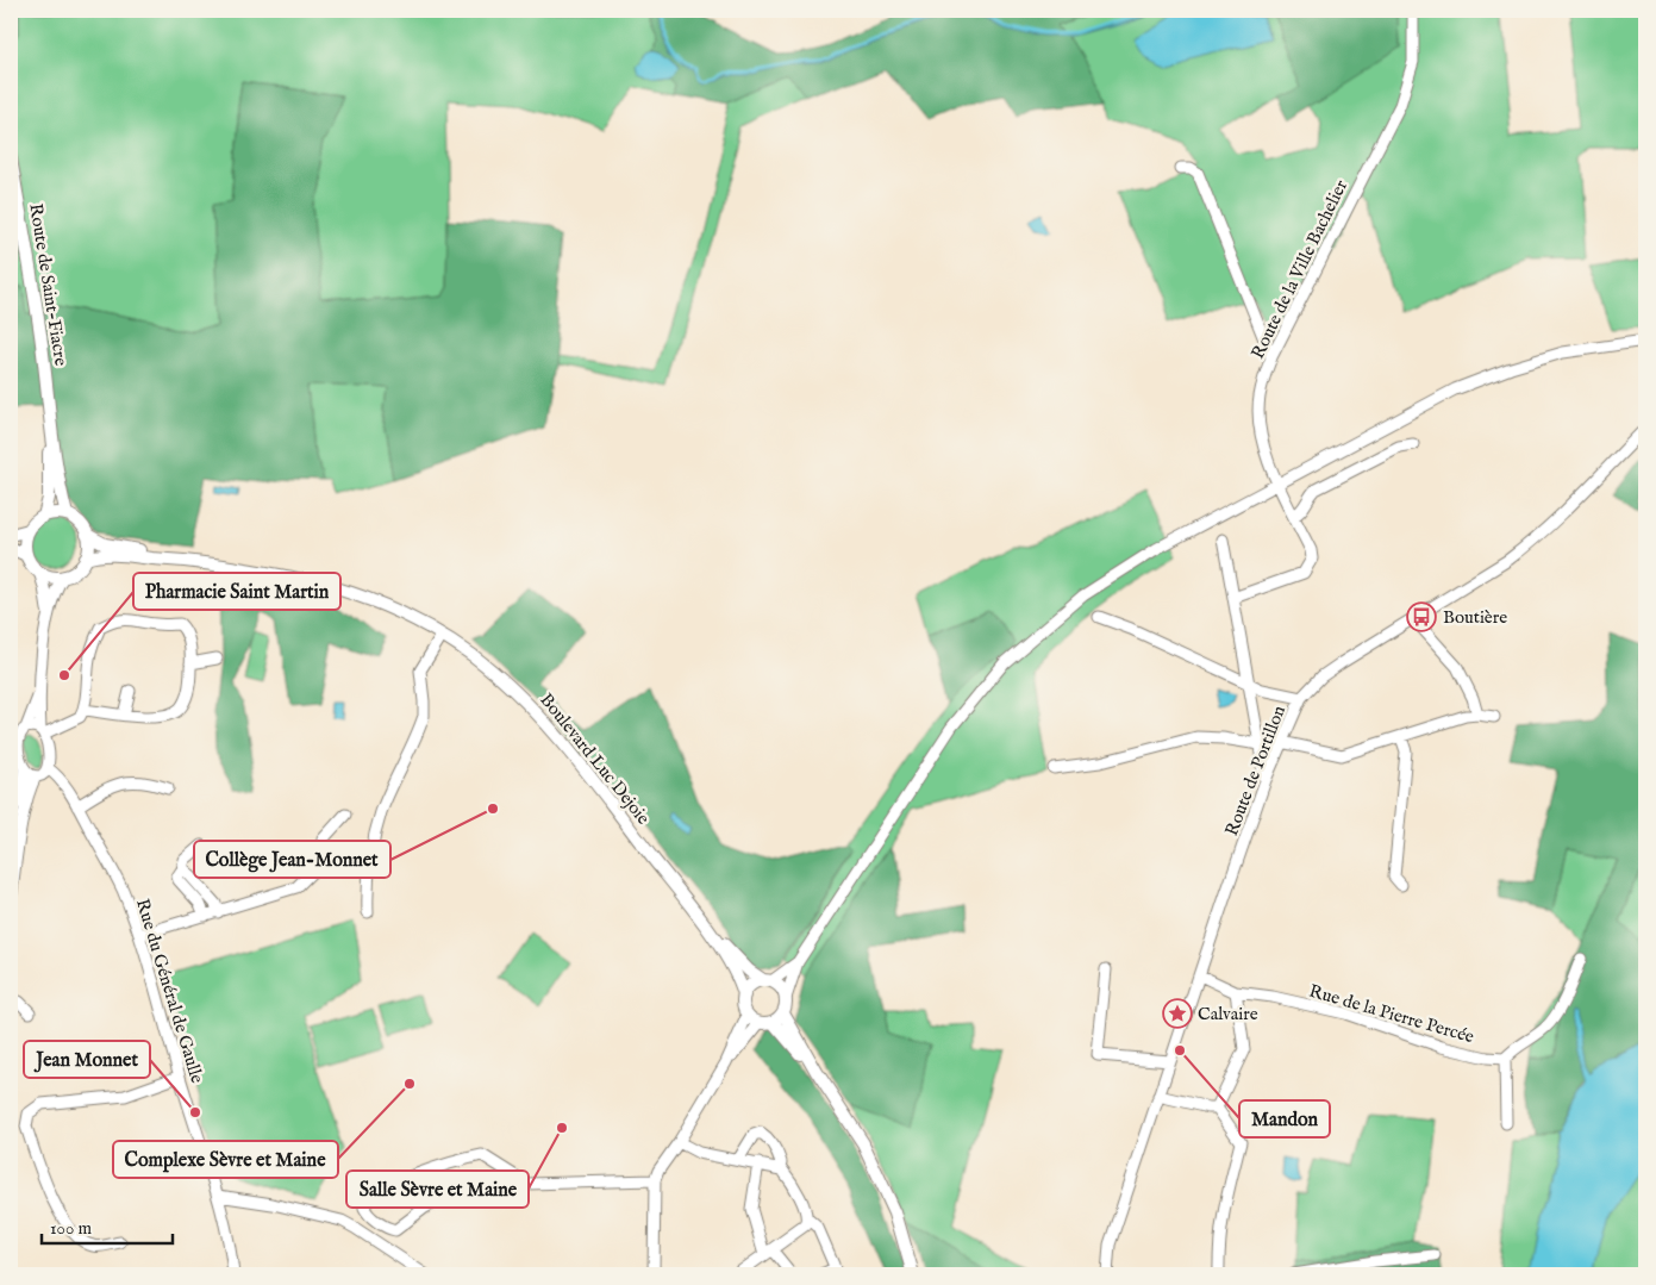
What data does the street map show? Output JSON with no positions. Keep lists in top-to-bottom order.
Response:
{
  "streets": {
    "main road": ["Route de Saint-Fiacre", "Boulevard Luc Dejoie"],
    "street": [
      "Route de la Ville Bachelier",
      "Route de Portillon",
      "Rue du Général de Gaulle",
      "Rue de la Pierre Percée"
    ]
  },
  "crossings": [
    ["Route de Saint-Fiacre", "Boulevard Luc Dejoie"],
    ["Route de Portillon", "Rue de la Pierre Percée"]
  ],
  "places": {
    "bus stop": ["Boutière"],
    "other": [
      "Pharmacie Saint Martin",
      "Collège Jean-Monnet",
      "Mandon",
      "Complexe Sèvre et Maine",
      "Jean Monnet",
      "Salle Sèvre et Maine"
    ],
    "place": ["Calvaire"]
  },
  "scale_bar": "100 m"
}
